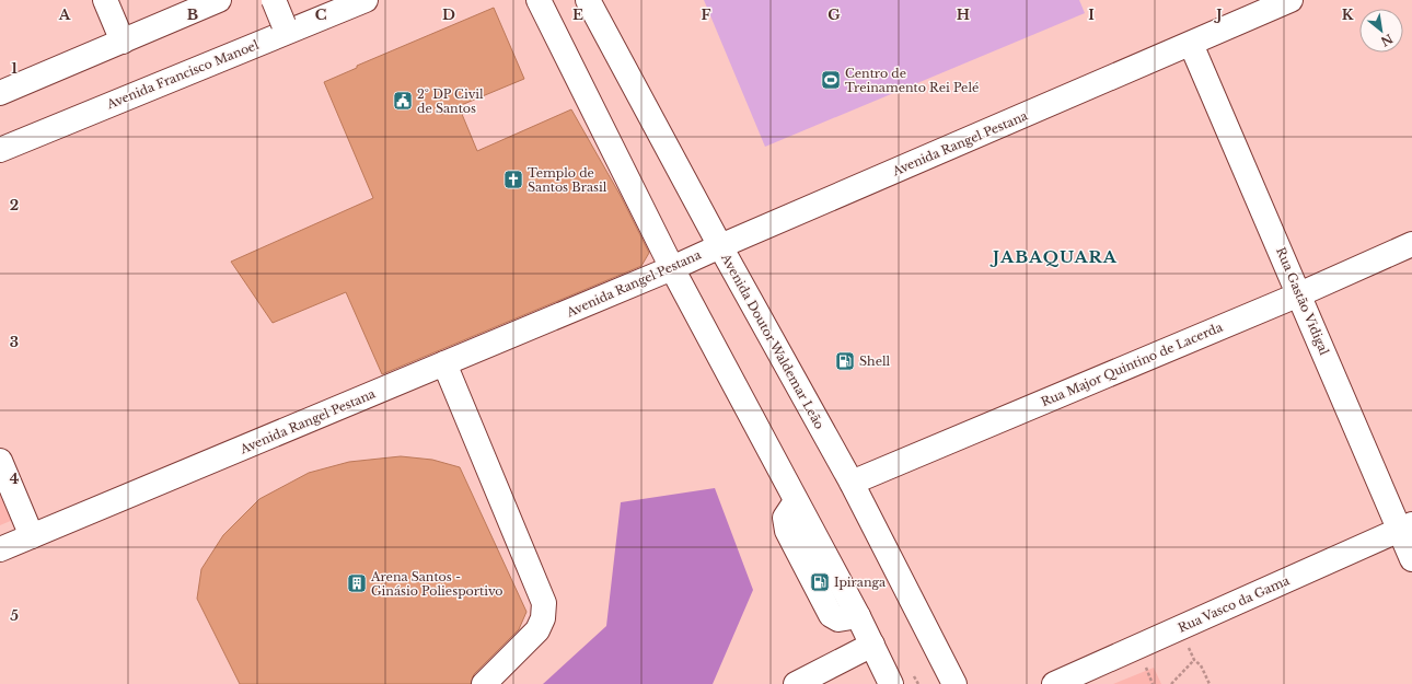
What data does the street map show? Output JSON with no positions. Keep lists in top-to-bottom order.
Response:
{
  "streets": {
    "street": [
      "Avenida Francisco Manoel",
      "Avenida Rangel Pestana",
      "Rua Gastão Vidigal",
      "Avenida Doutor Waldemar Leão",
      "Rua Major Quintino de Lacerda",
      "Rua Vasco da Gama"
    ]
  },
  "crossings": [
    ["Avenida Rangel Pestana", "Rua Gastão Vidigal"],
    ["Avenida Rangel Pestana", "Avenida Doutor Waldemar Leão"],
    ["Rua Gastão Vidigal", "Rua Major Quintino de Lacerda"],
    ["Rua Gastão Vidigal", "Rua Vasco da Gama"],
    ["Avenida Doutor Waldemar Leão", "Rua Major Quintino de Lacerda"]
  ],
  "districts": ["JABAQUARA"],
  "places": {
    "sports": ["Centro de Treinamento Rei Pelé"],
    "public building": ["2º DP Civil de Santos"],
    "church": ["Templo de Santos Brasil"],
    "fuel station": ["Shell", "Ipiranga"],
    "building": ["Arena Santos - Ginásio Poliesportivo"]
  },
  "north": "bottom right",
  "grid": {
    "columns": [
      "A",
      "B",
      "C",
      "D",
      "E",
      "F",
      "G",
      "H",
      "I",
      "J",
      "K"
    ],
    "rows": [
      "1",
      "2",
      "3",
      "4",
      "5"
    ]
  }
}
